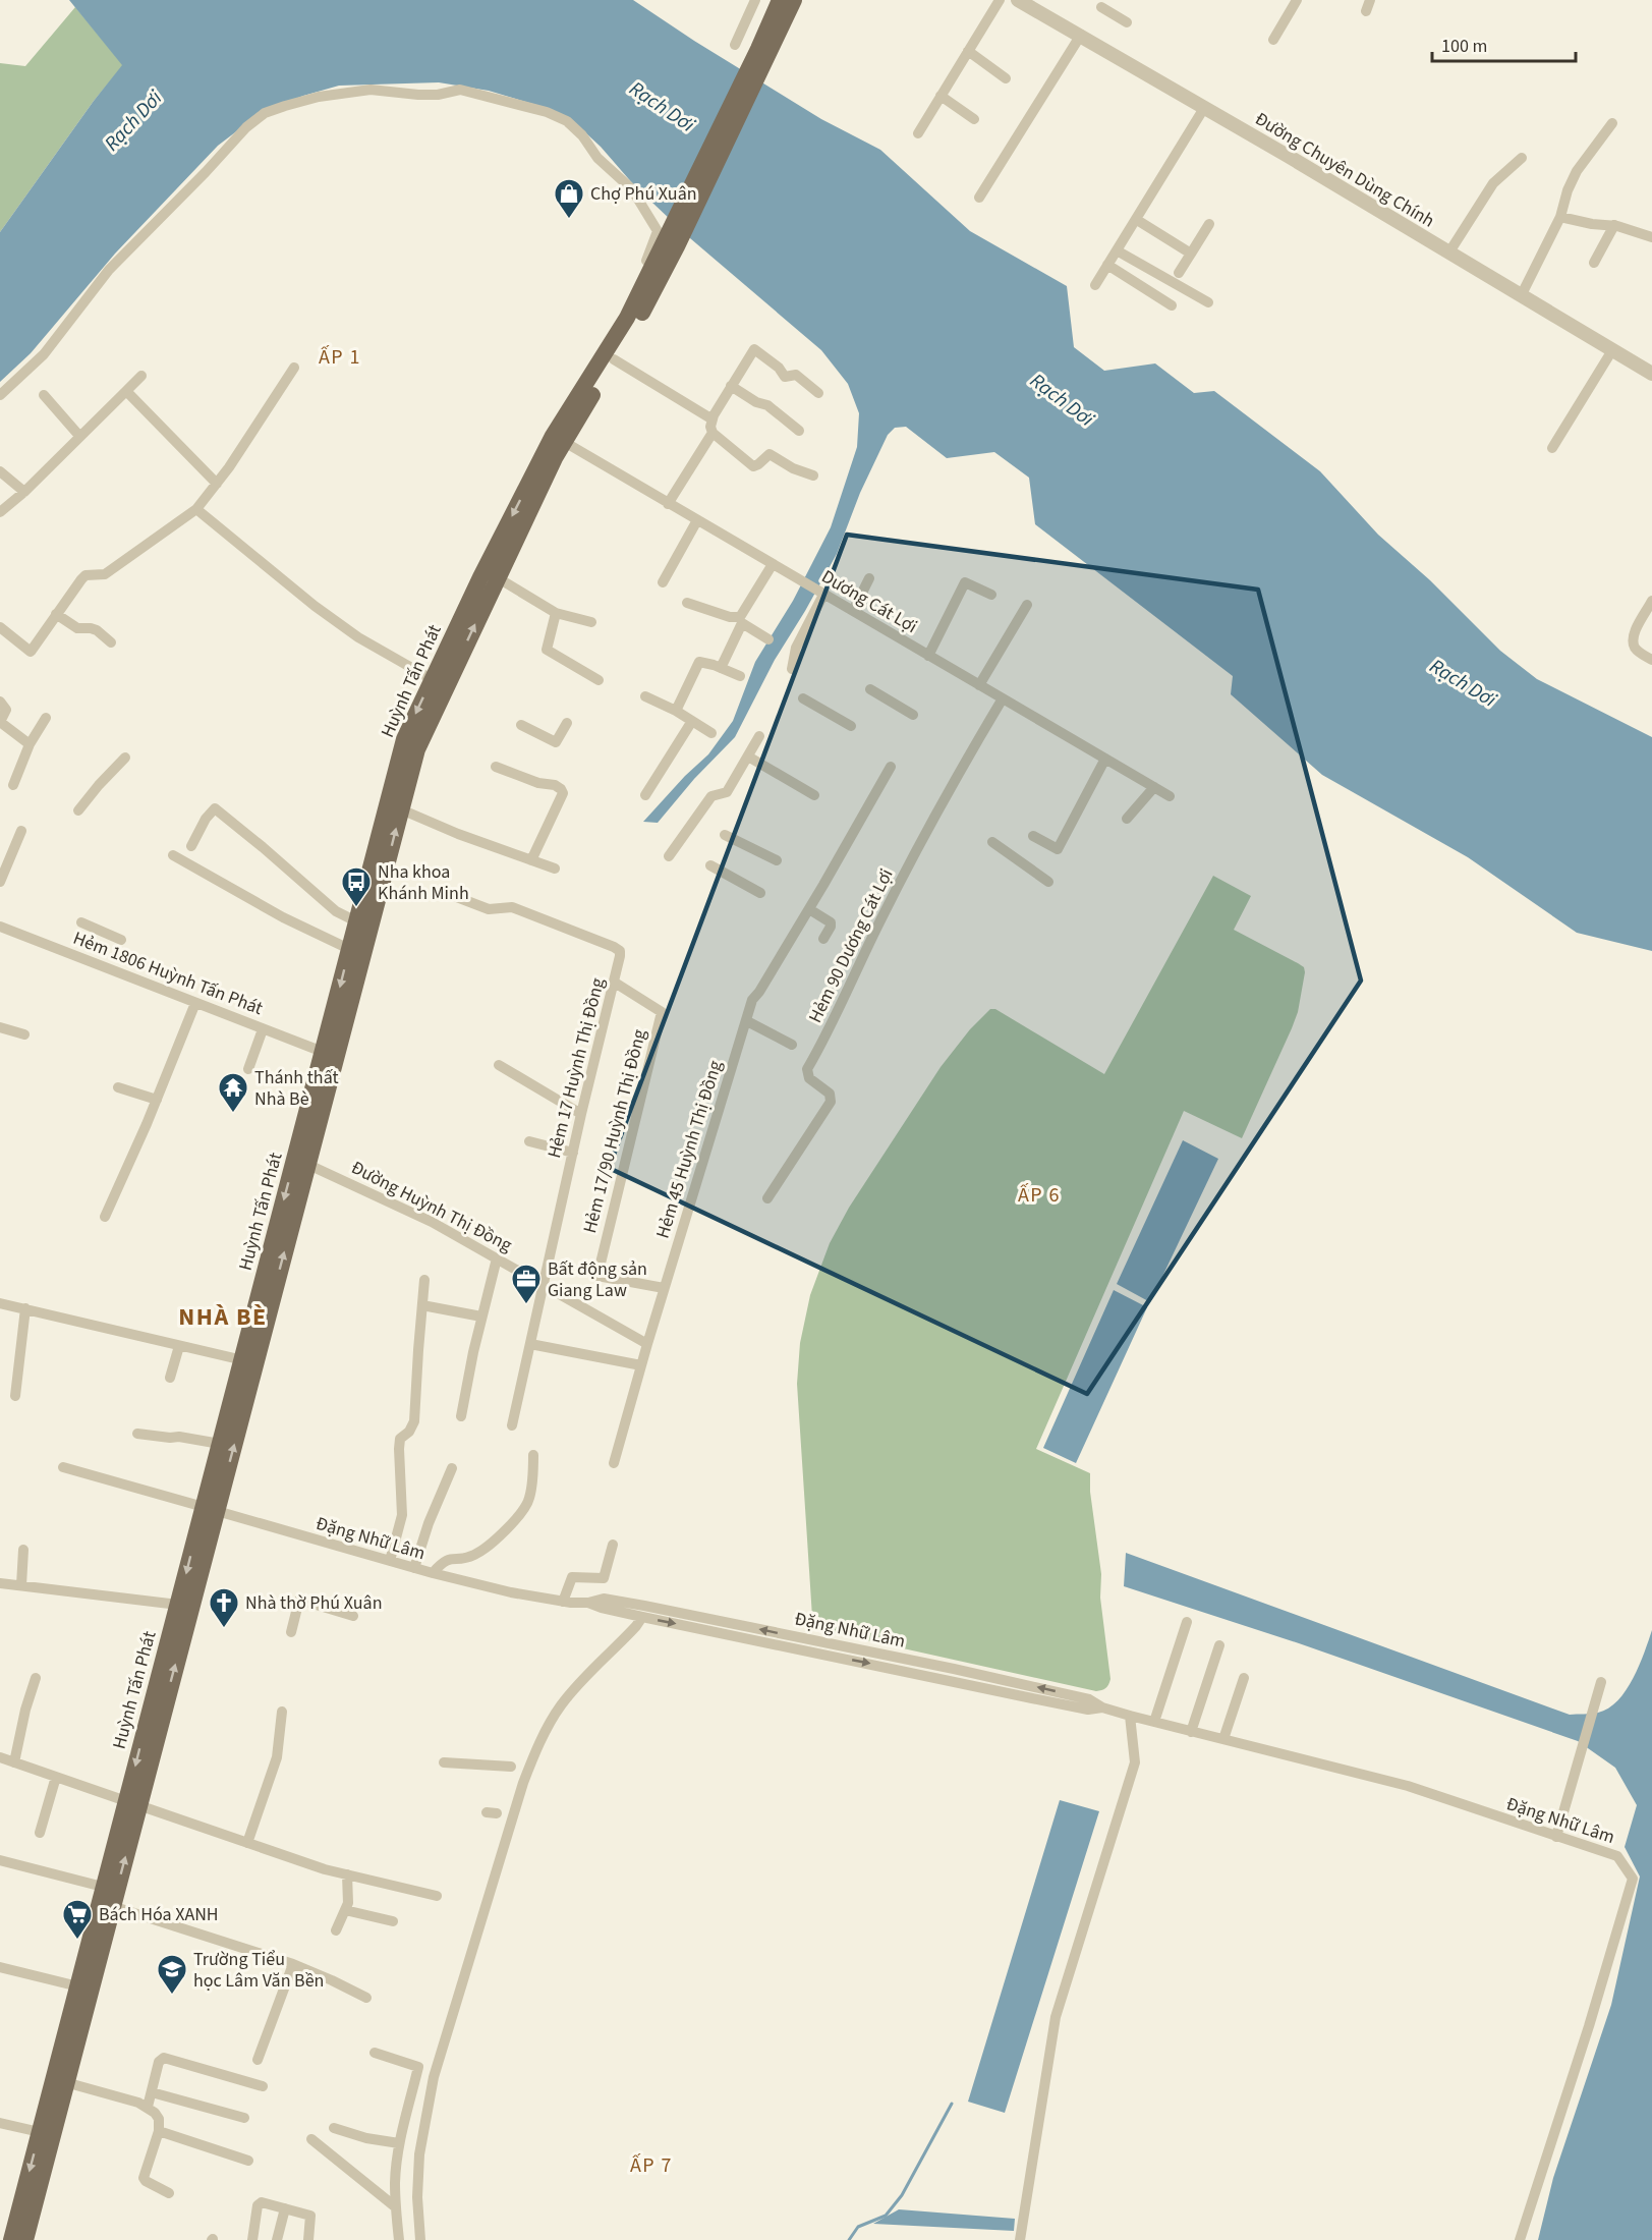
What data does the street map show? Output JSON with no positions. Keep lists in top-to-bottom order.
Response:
{
  "streets": {
    "main road": ["Huỳnh Tấn Phát"],
    "street": [
      "Đường Chuyên Dùng Chính",
      "Dương Cát Lợi",
      "Hẻm 90 Dương Cát Lợi",
      "Hẻm 1806 Huỳnh Tấn Phát",
      "Hẻm 17 Huỳnh Thị Đồng",
      "Hẻm 17/90 Huỳnh Thị Đồng",
      "Hẻm 45 Huỳnh Thị Đồng",
      "Đường Huỳnh Thị Đồng",
      "Đặng Nhữ Lâm"
    ]
  },
  "crossings": [
    ["Dương Cát Lợi", "Huỳnh Tấn Phát"],
    ["Dương Cát Lợi", "Hẻm 90 Dương Cát Lợi"],
    ["Huỳnh Tấn Phát", "Hẻm 1806 Huỳnh Tấn Phát"],
    ["Huỳnh Tấn Phát", "Đường Huỳnh Thị Đồng"],
    ["Huỳnh Tấn Phát", "Đặng Nhữ Lâm"],
    ["Hẻm 17 Huỳnh Thị Đồng", "Hẻm 17/90 Huỳnh Thị Đồng"],
    ["Hẻm 17 Huỳnh Thị Đồng", "Đường Huỳnh Thị Đồng"],
    ["Hẻm 17/90 Huỳnh Thị Đồng", "Hẻm 45 Huỳnh Thị Đồng"],
    ["Hẻm 45 Huỳnh Thị Đồng", "Đường Huỳnh Thị Đồng"]
  ],
  "districts": [
    "ẤP 1",
    "ẤP 6",
    "NHÀ BÈ",
    "ẤP 7"
  ],
  "water": ["Rạch Dơi"],
  "places": {
    "shop": ["Chợ Phú Xuân"],
    "bus stop": ["Nha khoa Khánh Minh"],
    "temple": ["Thánh thất Nhà Bè"],
    "office": ["Bất động sản Giang Law"],
    "church": ["Nhà thờ Phú Xuân"],
    "supermarket": ["Bách Hóa XANH"],
    "school or university": ["Trường Tiểu học Lâm Văn Bền"]
  },
  "scale_bar": "100 m"
}
